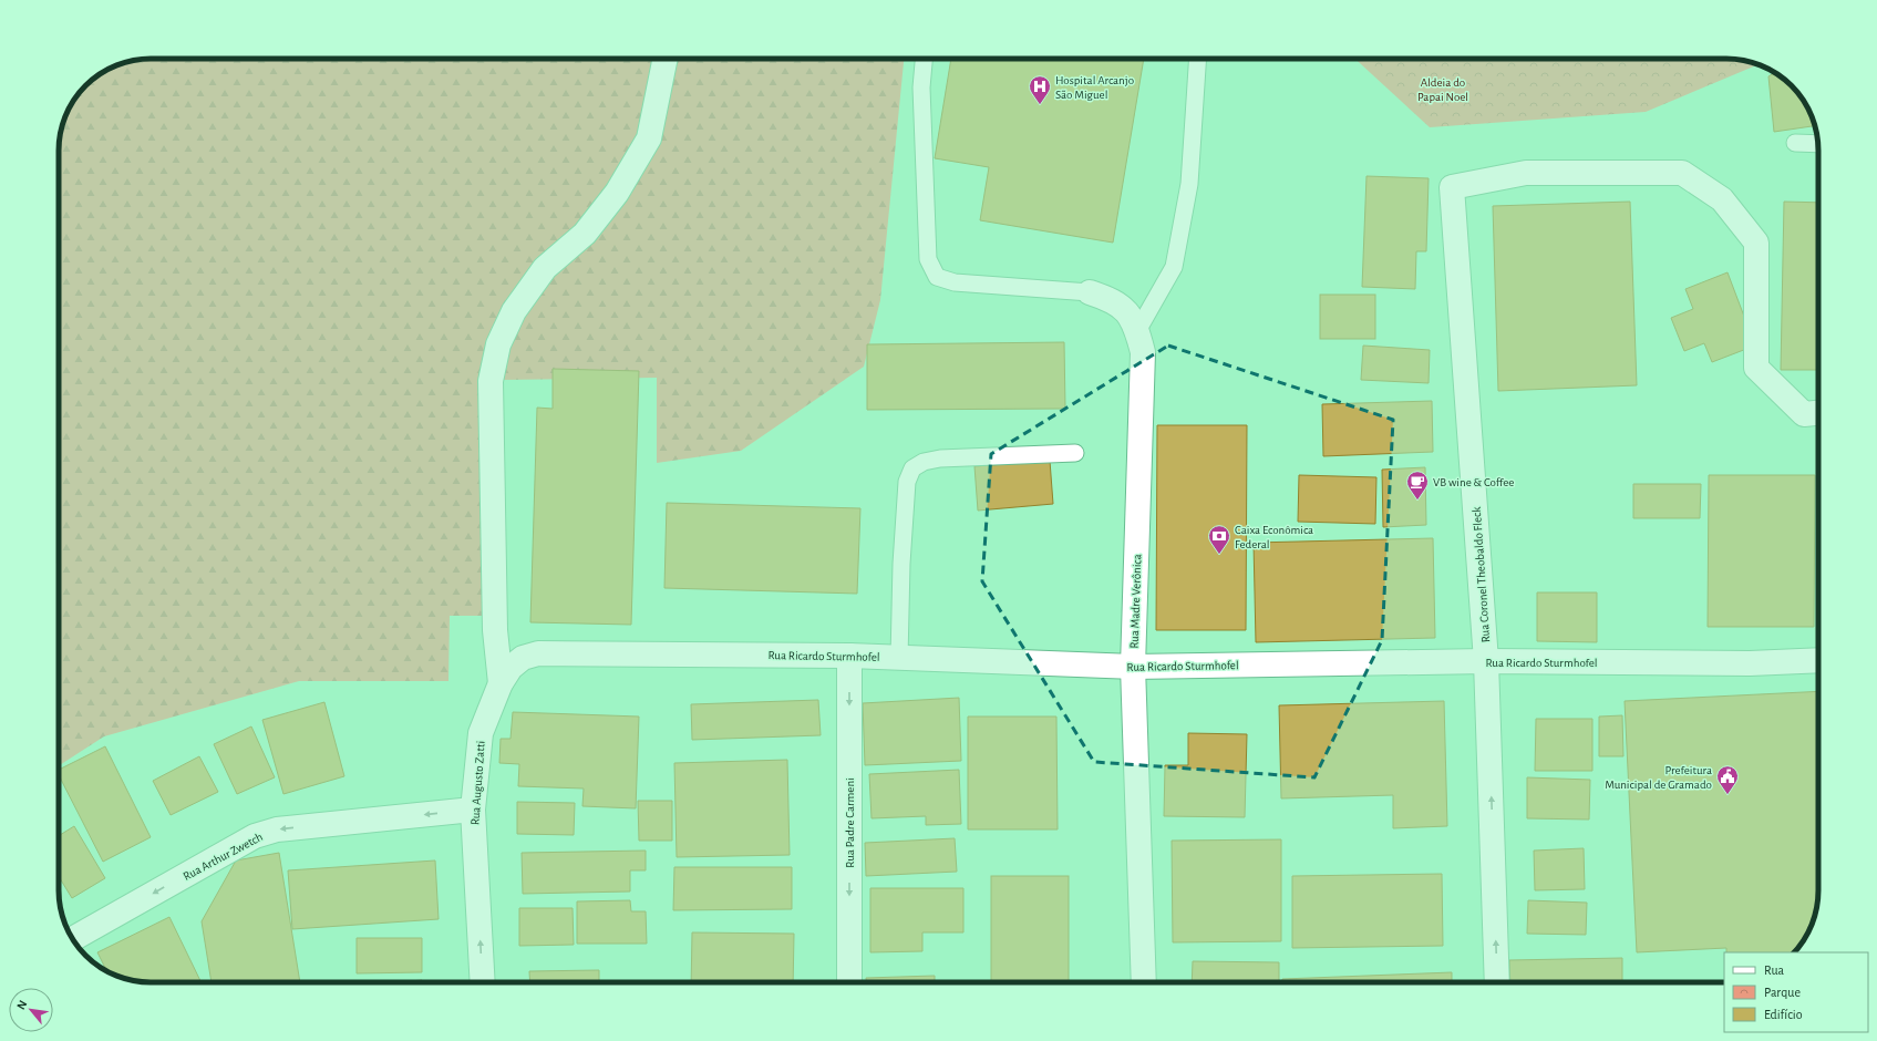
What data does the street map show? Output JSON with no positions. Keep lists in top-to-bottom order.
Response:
{
  "streets": {
    "street": [
      "Rua Coronel Theobaldo Fleck",
      "Rua Madre Verônica",
      "Rua Ricardo Sturmhofel",
      "Rua Augusto Zatti",
      "Rua Padre Carmeni",
      "Rua Arthur Zwetch"
    ]
  },
  "crossings": [
    ["Rua Coronel Theobaldo Fleck", "Rua Ricardo Sturmhofel"],
    ["Rua Madre Verônica", "Rua Ricardo Sturmhofel"],
    ["Rua Ricardo Sturmhofel", "Rua Augusto Zatti"],
    ["Rua Ricardo Sturmhofel", "Rua Padre Carmeni"],
    ["Rua Augusto Zatti", "Rua Arthur Zwetch"]
  ],
  "one_way": ["Rua Augusto Zatti", "Rua Padre Carmeni", "Rua Arthur Zwetch"],
  "parks": ["Aldeia do Papai Noel"],
  "places": {
    "hospital": ["Hospital Arcanjo São Miguel"],
    "cafe": ["VB wine & Coffee"],
    "bank": ["Caixa Econômica Federal"],
    "public building": ["Prefeitura Municipal de Gramado"]
  },
  "legend": ["Rua", "Parque", "Edifício"],
  "north": "top left"
}
